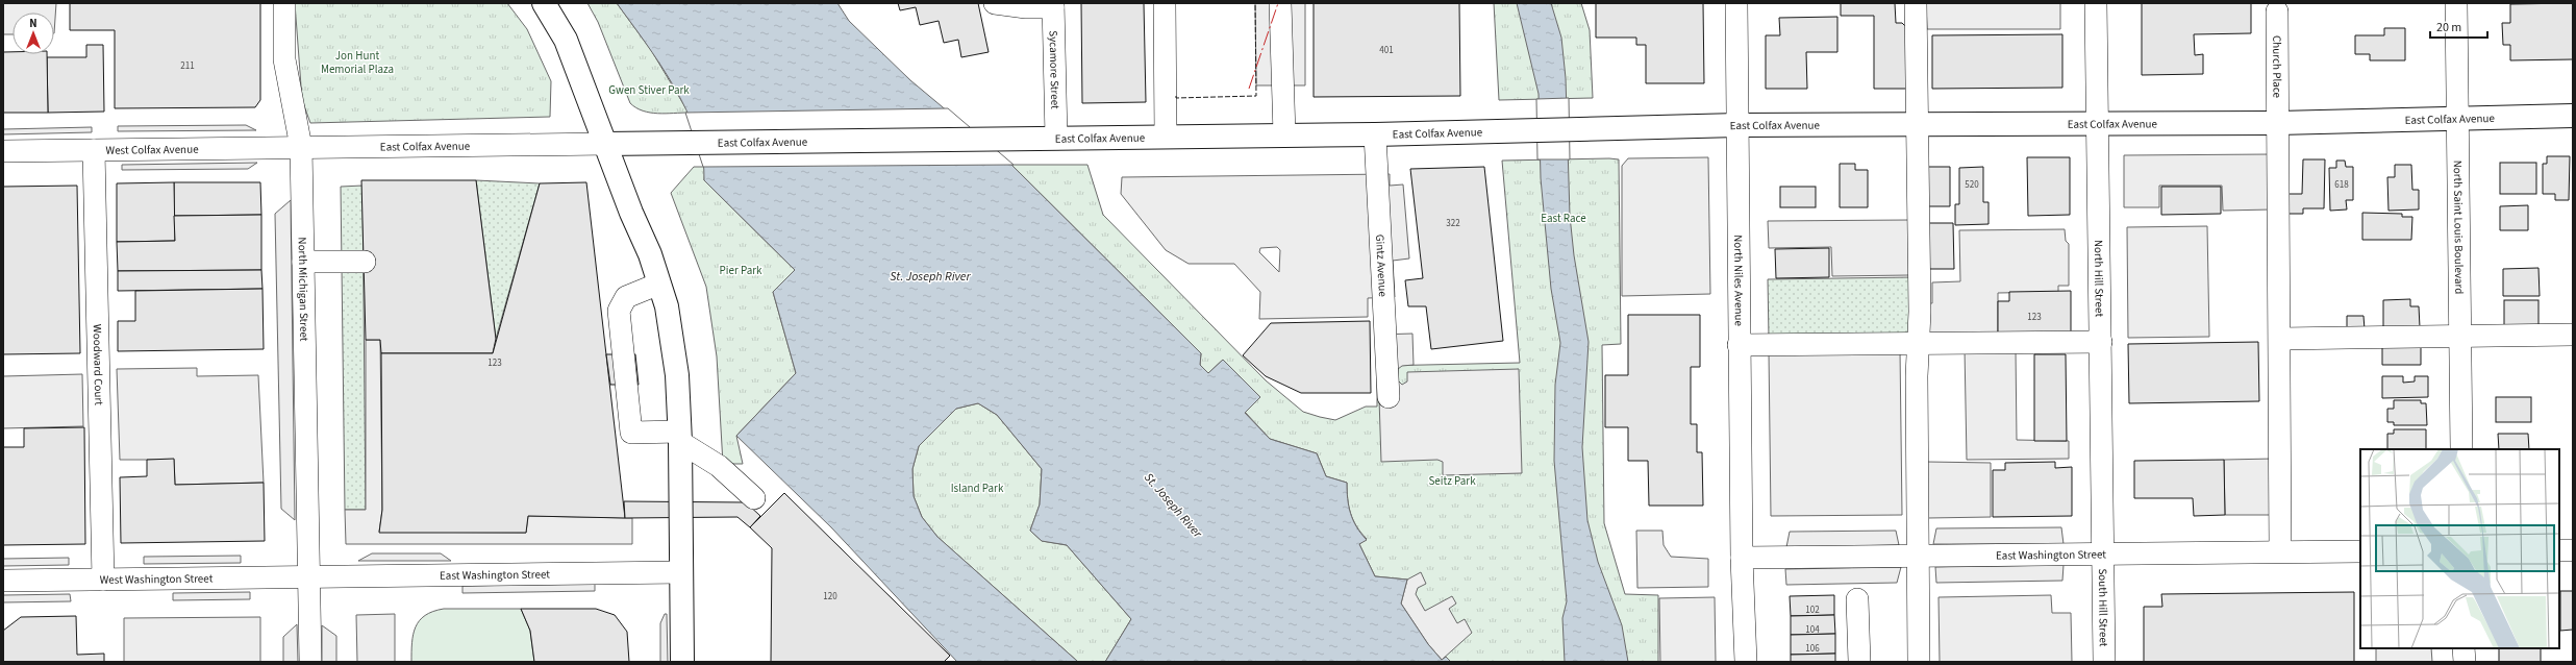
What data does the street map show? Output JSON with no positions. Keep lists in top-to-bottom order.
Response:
{
  "streets": {
    "main road": ["East Colfax Avenue"],
    "street": [
      "Church Place",
      "Sycamore Street",
      "West Colfax Avenue",
      "North Saint Louis Boulevard",
      "Gintz Avenue",
      "North Hill Street",
      "North Niles Avenue",
      "North Michigan Street",
      "Woodward Court",
      "East Washington Street",
      "West Washington Street",
      "South Hill Street"
    ]
  },
  "crossings": [
    ["Church Place", "East Colfax Avenue"],
    ["Church Place", "East Washington Street"],
    ["Sycamore Street", "East Colfax Avenue"],
    ["East Colfax Avenue", "West Colfax Avenue"],
    ["East Colfax Avenue", "North Saint Louis Boulevard"],
    ["East Colfax Avenue", "Gintz Avenue"],
    ["East Colfax Avenue", "North Hill Street"],
    ["East Colfax Avenue", "North Niles Avenue"],
    ["East Colfax Avenue", "North Michigan Street"],
    ["West Colfax Avenue", "North Michigan Street"],
    ["West Colfax Avenue", "Woodward Court"],
    ["North Hill Street", "East Washington Street"],
    ["North Hill Street", "South Hill Street"],
    ["North Niles Avenue", "East Washington Street"],
    ["North Michigan Street", "East Washington Street"],
    ["North Michigan Street", "West Washington Street"],
    ["Woodward Court", "West Washington Street"],
    ["East Washington Street", "West Washington Street"],
    ["East Washington Street", "South Hill Street"]
  ],
  "water": ["St. Joseph River"],
  "parks": [
    "Jon Hunt Memorial Plaza",
    "Gwen Stiver Park",
    "East Race",
    "Pier Park",
    "Seitz Park",
    "Island Park"
  ],
  "house_numbers": [
    "401",
    "211",
    "520",
    "618",
    "322",
    "123",
    "123",
    "120",
    "102",
    "104",
    "106"
  ],
  "scale_bar": "20 m",
  "north": "top"
}
